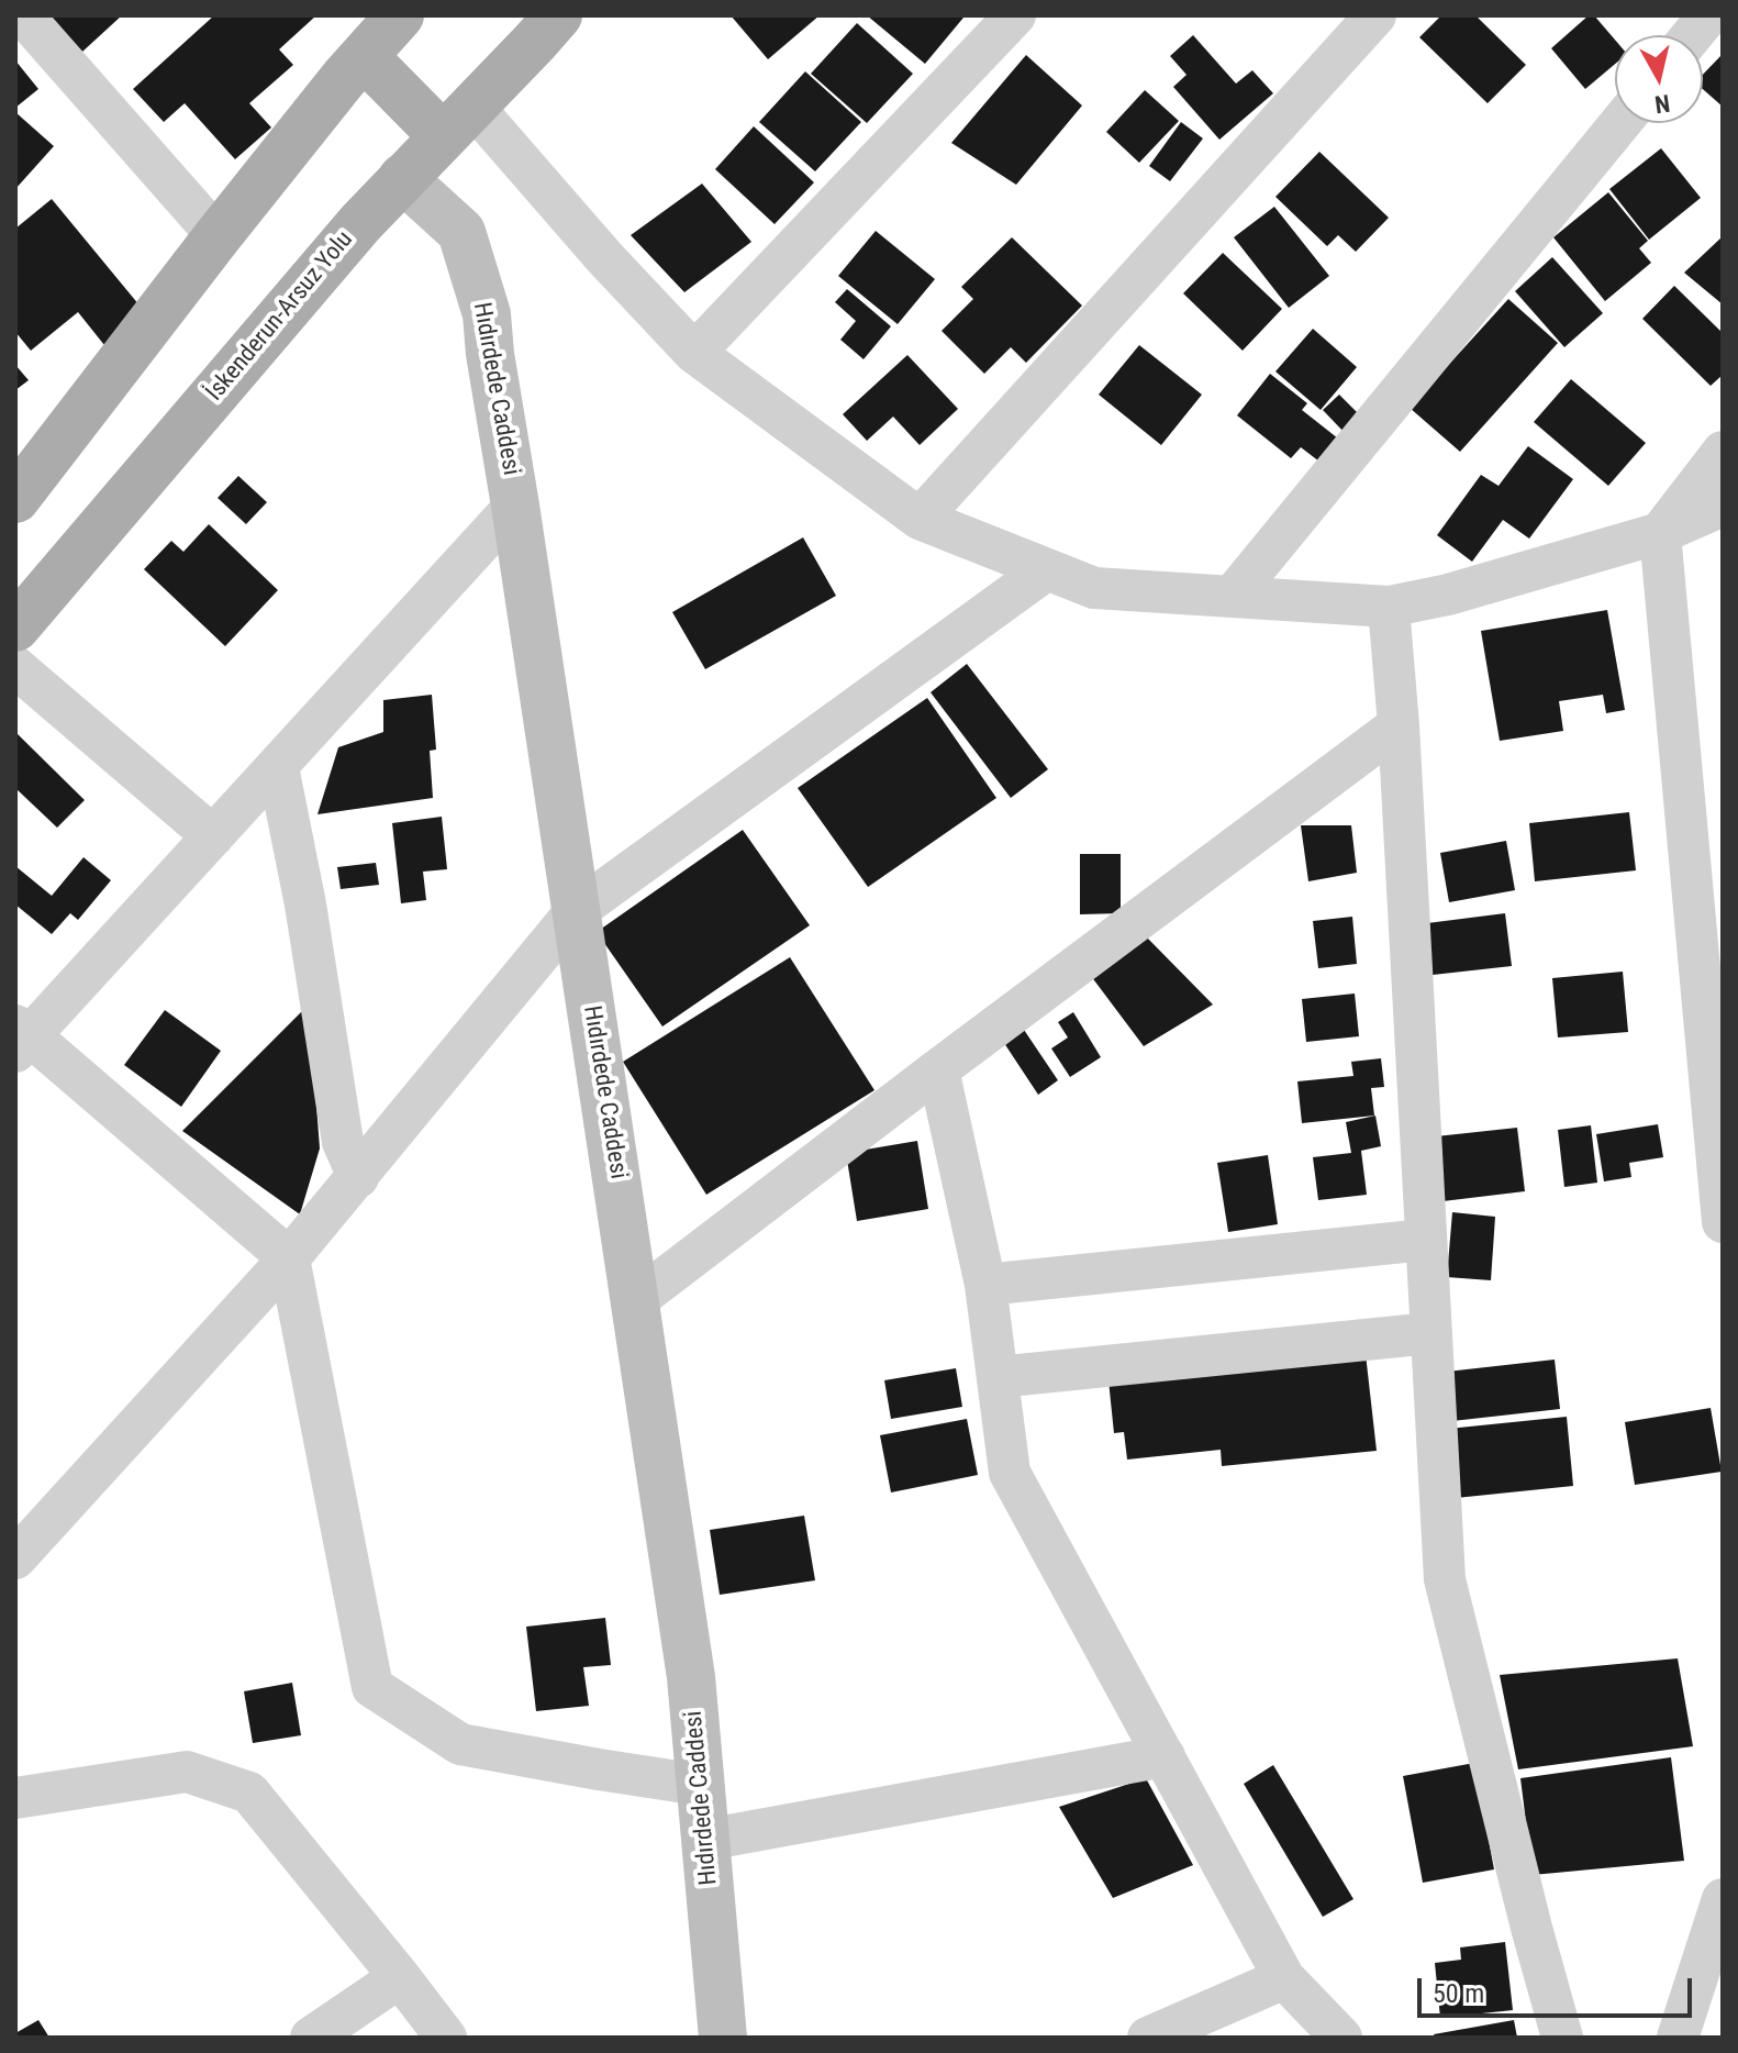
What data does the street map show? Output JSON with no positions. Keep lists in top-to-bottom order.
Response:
{
  "streets": {
    "main road": ["İskenderun-Arsuz Yolu"],
    "street": ["Hıdırdede Caddesi"]
  },
  "crossings": [
    ["İskenderun-Arsuz Yolu", "Hıdırdede Caddesi"]
  ],
  "scale_bar": "50 m",
  "north": "bottom"
}
